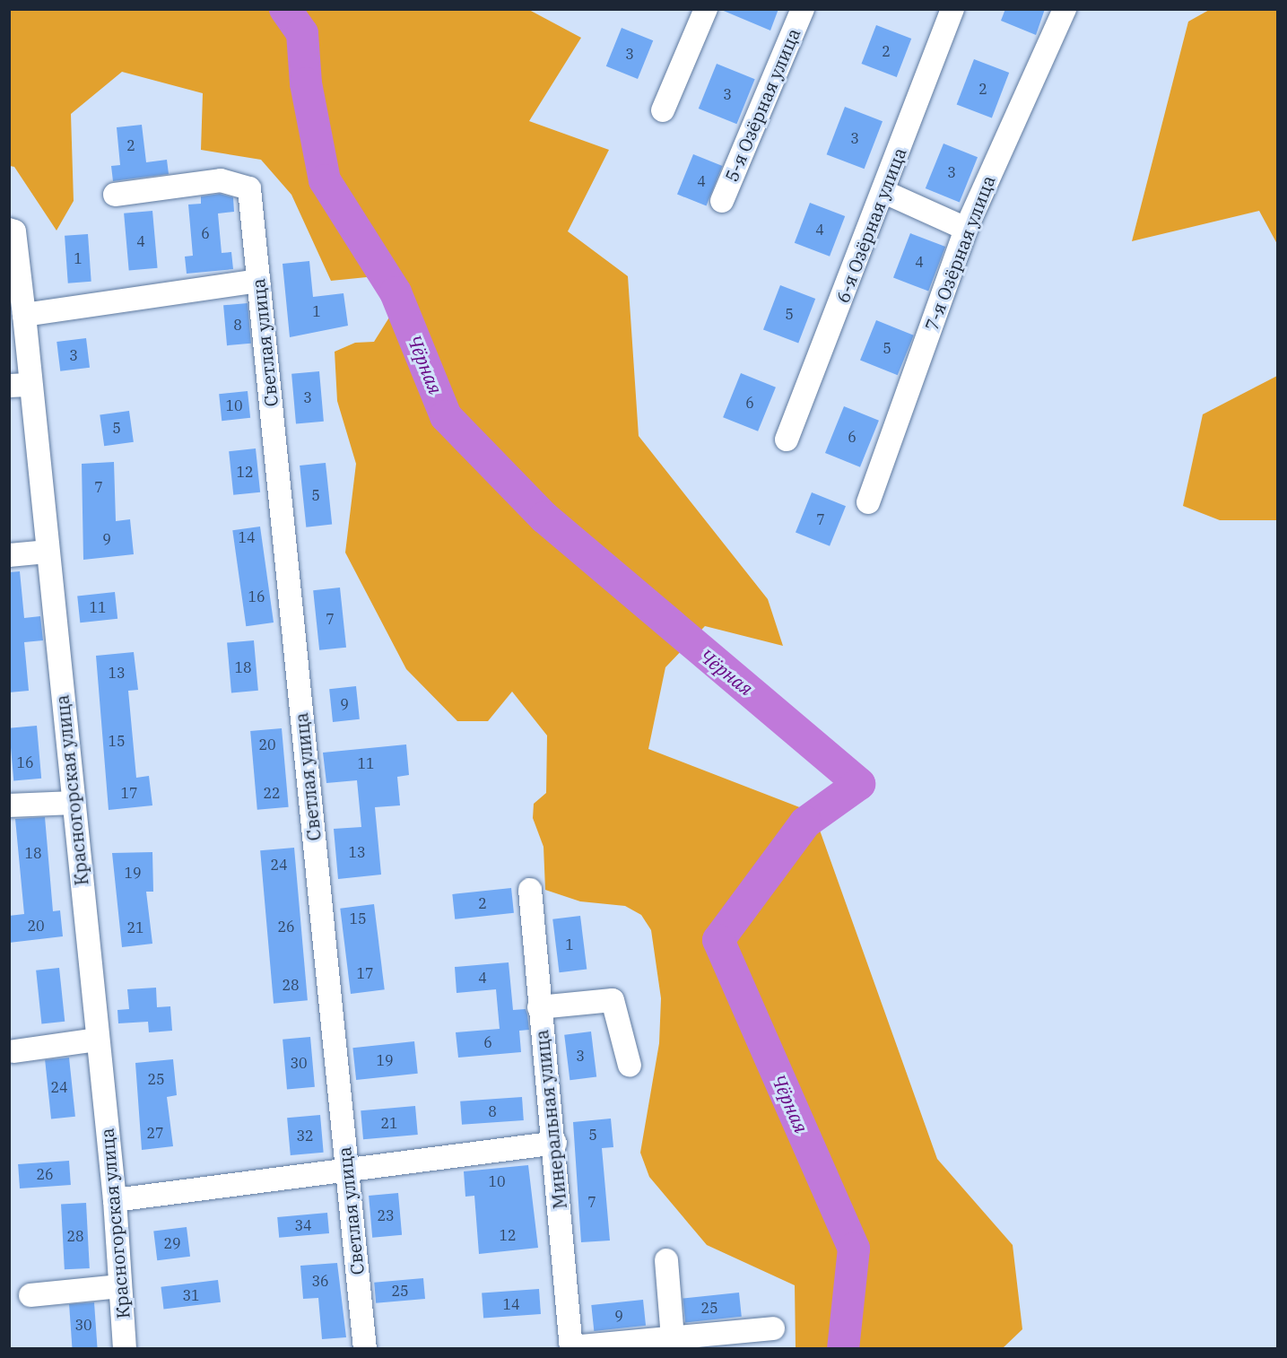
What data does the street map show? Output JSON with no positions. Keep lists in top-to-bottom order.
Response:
{
  "streets": {
    "street": [
      "5-я Озёрная улица",
      "6-я Озёрная улица",
      "7-я Озёрная улица",
      "Светлая улица",
      "Красногорская улица",
      "Минеральная улица"
    ]
  },
  "water": ["Чёрная"],
  "house_numbers": [
    "2",
    "3",
    "2",
    "3",
    "3",
    "2",
    "3",
    "4",
    "4",
    "6",
    "4",
    "1",
    "4",
    "1",
    "5",
    "8",
    "5",
    "3",
    "3",
    "6",
    "10",
    "5",
    "6",
    "12",
    "7",
    "5",
    "7",
    "14",
    "9",
    "16",
    "11",
    "7",
    "18",
    "13",
    "9",
    "15",
    "20",
    "16",
    "11",
    "17",
    "22",
    "13",
    "18",
    "24",
    "19",
    "2",
    "15",
    "20",
    "26",
    "21",
    "1",
    "17",
    "4",
    "28",
    "6",
    "3",
    "19",
    "30",
    "25",
    "24",
    "8",
    "21",
    "27",
    "5",
    "32",
    "26",
    "10",
    "7",
    "23",
    "34",
    "12",
    "28",
    "29",
    "36",
    "25",
    "31",
    "14",
    "25",
    "9",
    "30"
  ]
}
